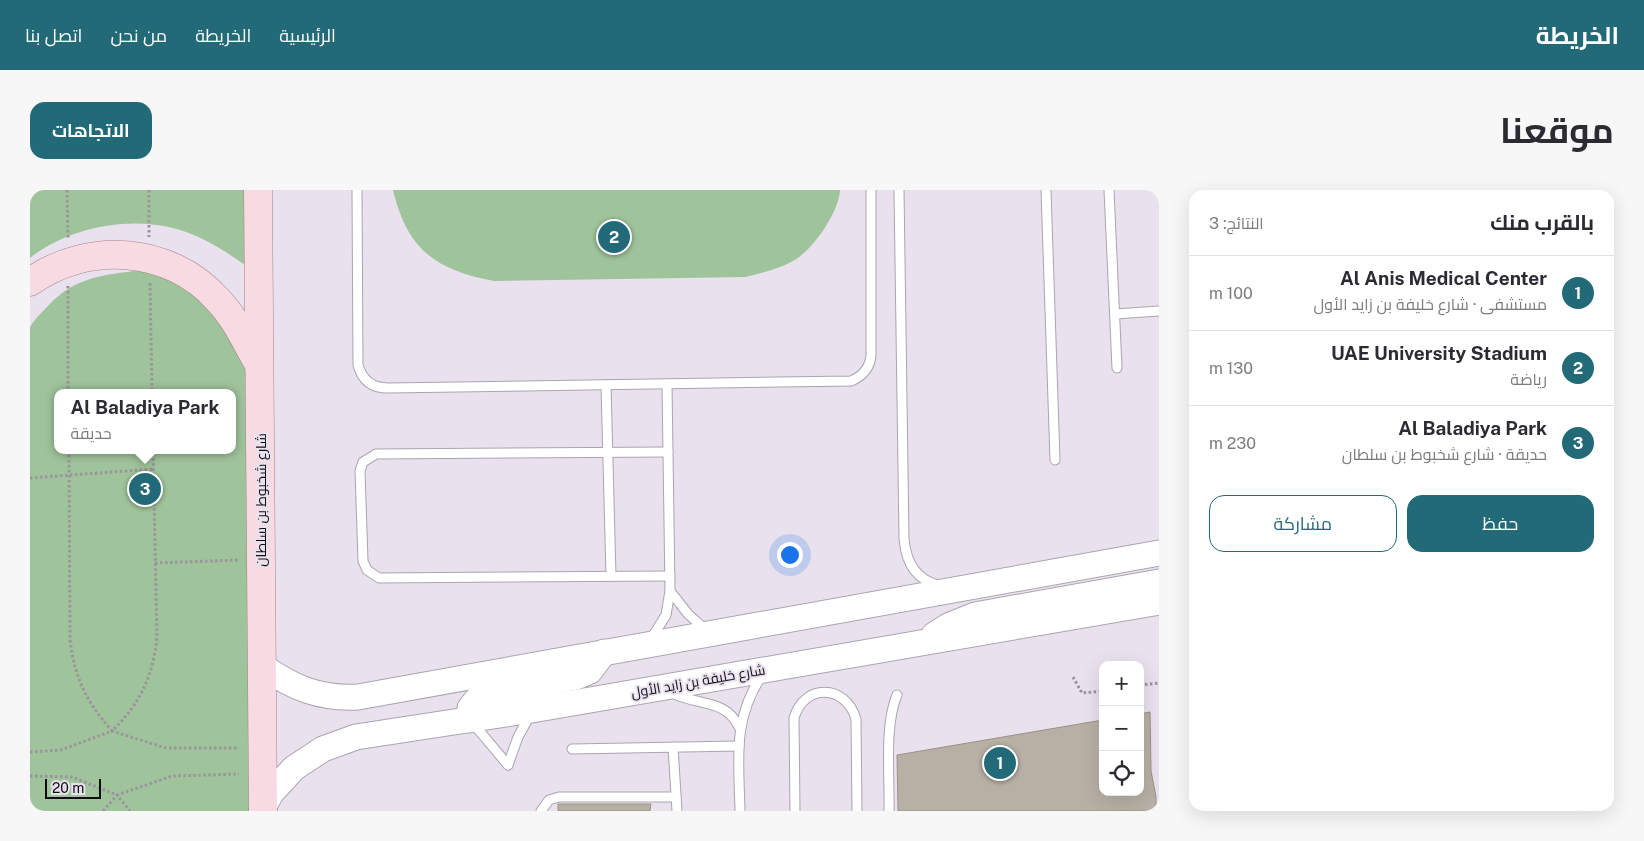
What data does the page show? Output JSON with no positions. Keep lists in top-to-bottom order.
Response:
{
  "streets": {
    "main road": ["شارع شخبوط بن سلطان", "شارع خليفة بن زايد الأول"]
  },
  "crossings": [
    ["شارع شخبوط بن سلطان", "شارع خليفة بن زايد الأول"]
  ],
  "scale_bar": "20 m",
  "page": {
    "header": "الخريطة",
    "nav": [
      "الرئيسية",
      "الخريطة",
      "من نحن",
      "اتصل بنا"
    ],
    "title": "موقعنا",
    "buttons": [
      "الاتجاهات",
      ["حفظ", "مشاركة"]
    ],
    "heading": ["بالقرب منك", "النتائج: 3"],
    "pins": ["2", "3", "1"],
    "list": [
      {
        "mark": "1",
        "name": "Al Anis Medical Center",
        "note": "مستشفى · شارع خليفة بن زايد الأول",
        "value": "100 m"
      },
      {
        "mark": "2",
        "name": "UAE University Stadium",
        "note": "رياضة",
        "value": "130 m"
      },
      {
        "mark": "3",
        "name": "Al Baladiya Park",
        "note": "حديقة · شارع شخبوط بن سلطان",
        "value": "230 m"
      }
    ],
    "popup": ["Al Baladiya Park", "حديقة"],
    "map_buttons": ["+", "−"],
    "scale": "20 m"
  }
}
